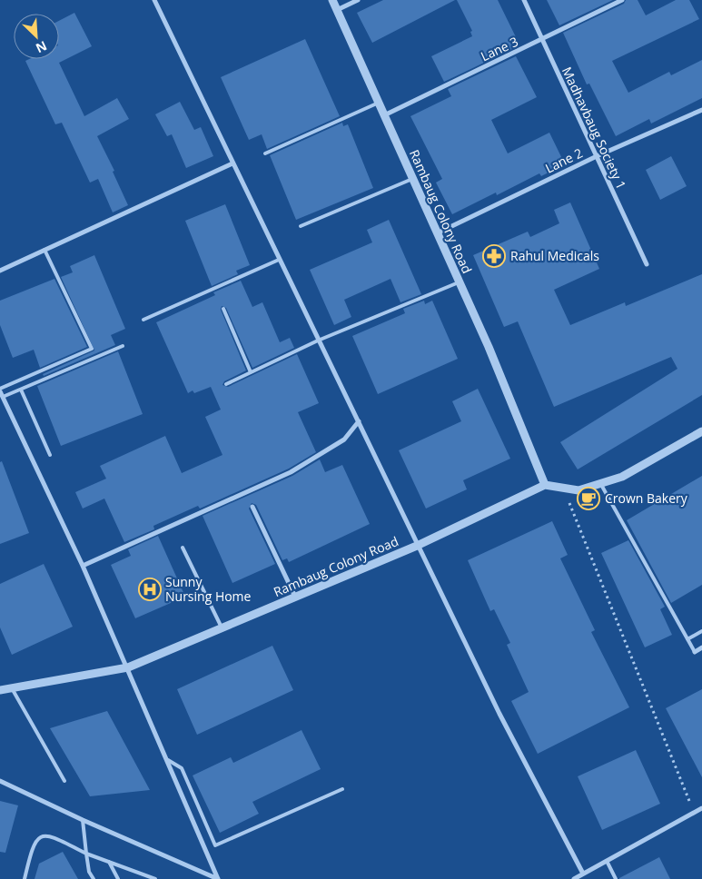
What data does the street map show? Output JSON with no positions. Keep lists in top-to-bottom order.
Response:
{
  "streets": {
    "street": [
      "Lane 3",
      "Madhavbaug Society 1",
      "Lane 2",
      "Rambaug Colony Road"
    ]
  },
  "crossings": [
    ["Lane 3", "Madhavbaug Society 1"],
    ["Lane 3", "Rambaug Colony Road"],
    ["Madhavbaug Society 1", "Lane 2"],
    ["Lane 2", "Rambaug Colony Road"]
  ],
  "places": {
    "pharmacy": ["Rahul Medicals"],
    "cafe": ["Crown Bakery"],
    "hospital": ["Sunny Nursing Home"]
  },
  "north": "bottom right"
}
